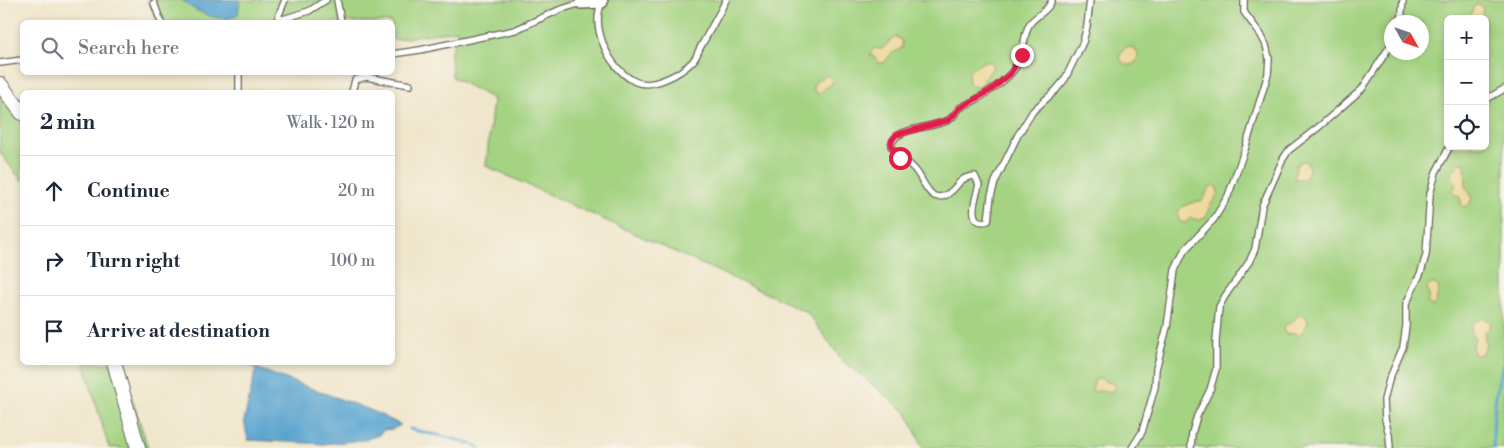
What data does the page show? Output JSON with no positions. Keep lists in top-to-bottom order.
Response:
{
  "north": "bottom right",
  "page": {
    "map_buttons": ["+", "−"],
    "search": "Search here",
    "heading": ["2 min", "Walk · 120 m"],
    "list": [
      ["Continue", "20 m"],
      ["Turn right", "100 m"],
      "Arrive at destination"
    ]
  }
}
